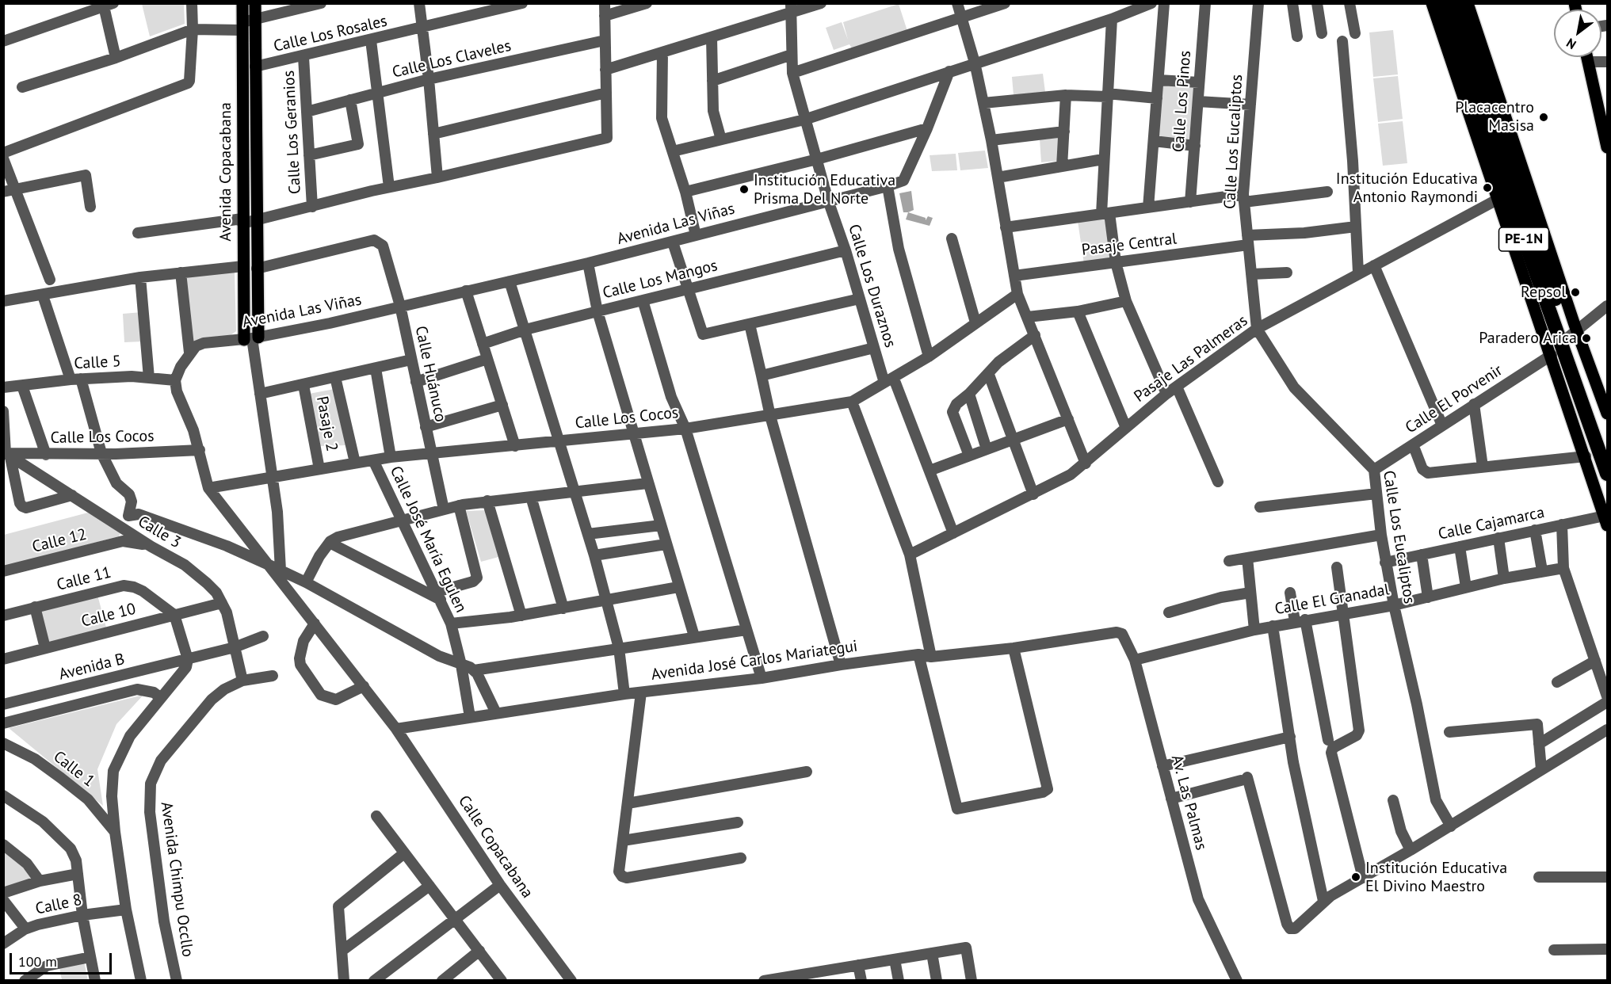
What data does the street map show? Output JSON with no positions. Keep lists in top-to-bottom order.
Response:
{
  "streets": {
    "highway": ["PE-1N"],
    "main road": ["Avenida Copacabana"],
    "street": [
      "Calle Los Rosales",
      "Calle Los Claveles",
      "Calle Los Pinos",
      "Calle Los Geranios",
      "Calle Los Eucaliptos",
      "Avenida Las Viñas",
      "Pasaje Central",
      "Calle Los Mangos",
      "Calle Los Duraznos",
      "Pasaje Las Palmeras",
      "Calle 5",
      "Calle Huánuco",
      "Calle El Porvenir",
      "Calle Los Cocos",
      "Pasaje 2",
      "Calle Cajamarca",
      "Calle 3",
      "Calle José María Egulen",
      "Calle 12",
      "Calle 11",
      "Calle El Granadal",
      "Calle 10",
      "Avenida José Carlos Mariategui",
      "Avenida B",
      "Calle 1",
      "Av. Las Palmas",
      "Calle Copacabana",
      "Avenida Chimpu Occllo",
      "Calle 8"
    ]
  },
  "crossings": [
    ["Calle Los Rosales", "Calle Los Geranios"],
    ["Calle Los Rosales", "Avenida Copacabana"],
    ["Calle Los Claveles", "Calle Los Geranios"],
    ["Calle Los Eucaliptos", "Pasaje Central"],
    ["Calle Los Eucaliptos", "Pasaje Las Palmeras"],
    ["Calle Los Eucaliptos", "Calle El Porvenir"],
    ["Calle Los Eucaliptos", "Calle Cajamarca"],
    ["Calle Los Eucaliptos", "Calle El Granadal"],
    ["Avenida Copacabana", "Avenida Las Viñas"],
    ["Avenida Copacabana", "Calle Huánuco"],
    ["Avenida Las Viñas", "Calle Los Duraznos"],
    ["Avenida Las Viñas", "Calle Huánuco"],
    ["Calle Los Mangos", "Calle Los Duraznos"],
    ["Calle Los Duraznos", "Pasaje Las Palmeras"],
    ["Calle Los Duraznos", "Calle Los Cocos"],
    ["Calle Huánuco", "Calle Los Cocos"],
    ["Calle Los Cocos", "Pasaje 2"],
    ["Calle Los Cocos", "Calle 3"],
    ["Calle Los Cocos", "Calle José María Egulen"],
    ["Calle Los Cocos", "Calle Copacabana"],
    ["Calle 3", "Calle 12"],
    ["Calle 3", "Calle 10"],
    ["Calle 3", "Avenida Chimpu Occllo"],
    ["Calle José María Egulen", "Avenida José Carlos Mariategui"],
    ["Calle 11", "Calle 10"],
    ["Calle El Granadal", "Av. Las Palmas"],
    ["Avenida José Carlos Mariategui", "Av. Las Palmas"],
    ["Avenida José Carlos Mariategui", "Calle Copacabana"]
  ],
  "places": [
    "Placacentro Masisa",
    "Institución Educativa Antonio Raymondi",
    "Institución Educativa Prisma Del Norte",
    "Repsol",
    "Paradero Arica",
    "Institución Educativa El Divino Maestro"
  ],
  "scale_bar": "100 m",
  "north": "bottom left"
}
